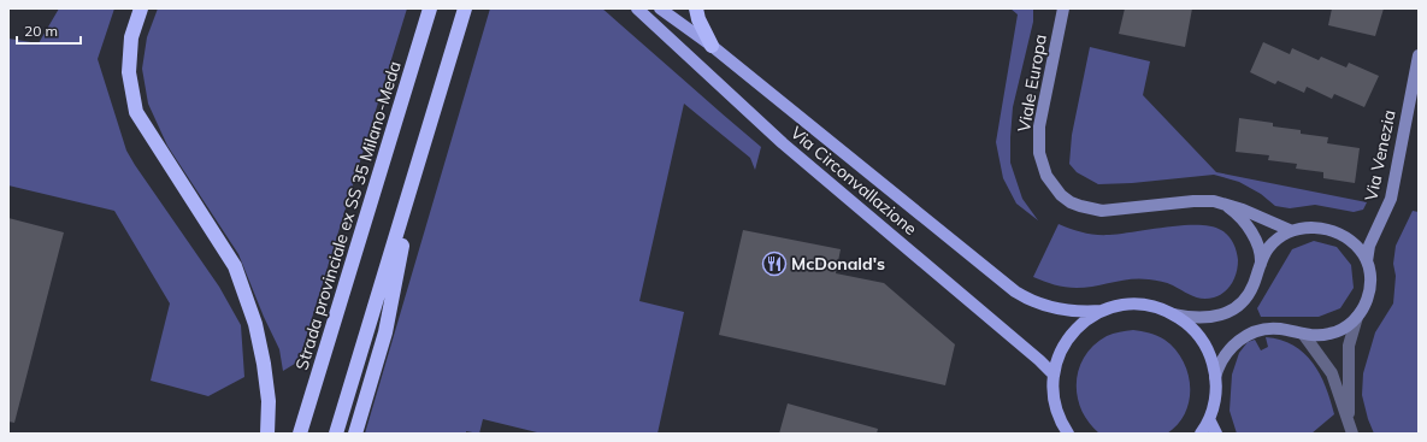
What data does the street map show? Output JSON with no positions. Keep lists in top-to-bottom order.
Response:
{
  "streets": {
    "highway": ["Strada provinciale ex SS 35 Milano-Meda"],
    "main road": ["Via Circonvallazione"],
    "street": ["Viale Europa", "Via Venezia"]
  },
  "places": {
    "restaurant": ["McDonald's"]
  },
  "scale_bar": "20 m"
}
